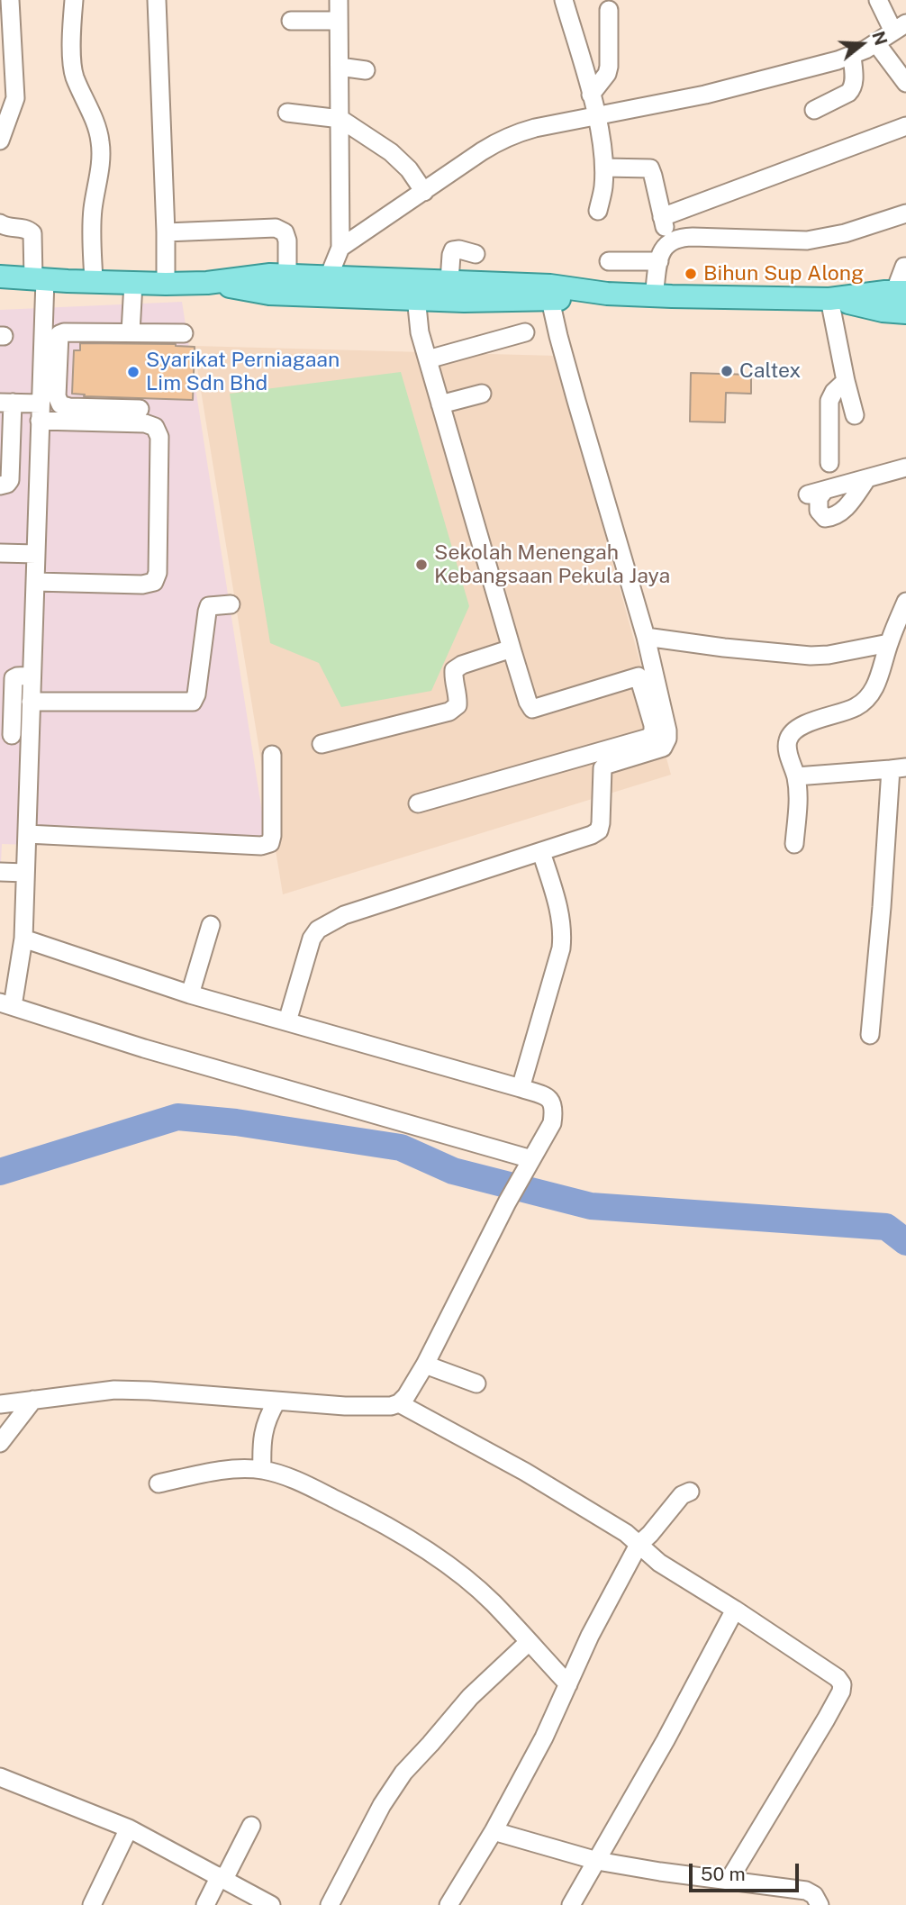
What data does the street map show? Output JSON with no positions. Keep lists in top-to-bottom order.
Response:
{
  "places": [
    "Bihun Sup Along",
    "Caltex",
    "Syarikat Perniagaan Lim Sdn Bhd",
    "Sekolah Menengah Kebangsaan Pekula Jaya"
  ],
  "scale_bar": "50 m",
  "north": "right"
}
